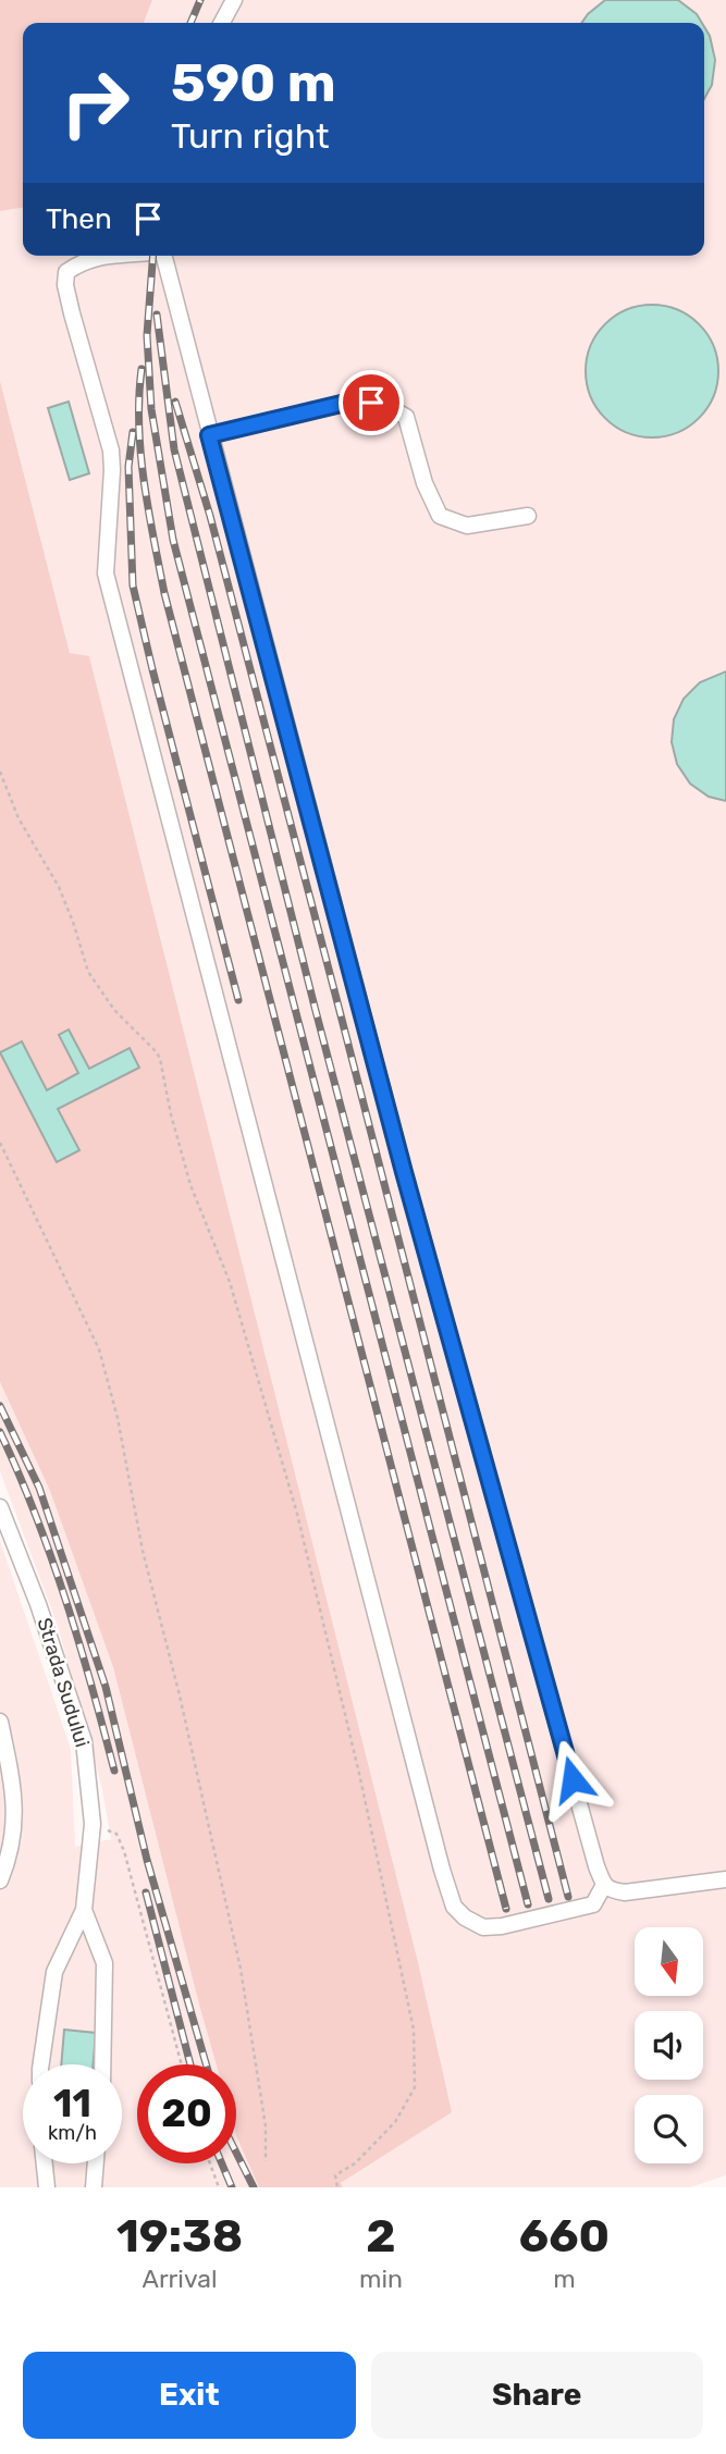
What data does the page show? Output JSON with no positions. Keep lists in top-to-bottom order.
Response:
{
  "streets": {
    "street": ["Strada Sudului"]
  },
  "north": "bottom",
  "page": {
    "turn": ["590 m", "Turn right"],
    "then": "Then",
    "speed": "11 km/h",
    "limit": "20",
    "eta": [
      "19:38",
      "Arrival",
      "2",
      "min",
      "660",
      "m"
    ],
    "buttons": ["Exit", "Share"]
  }
}
